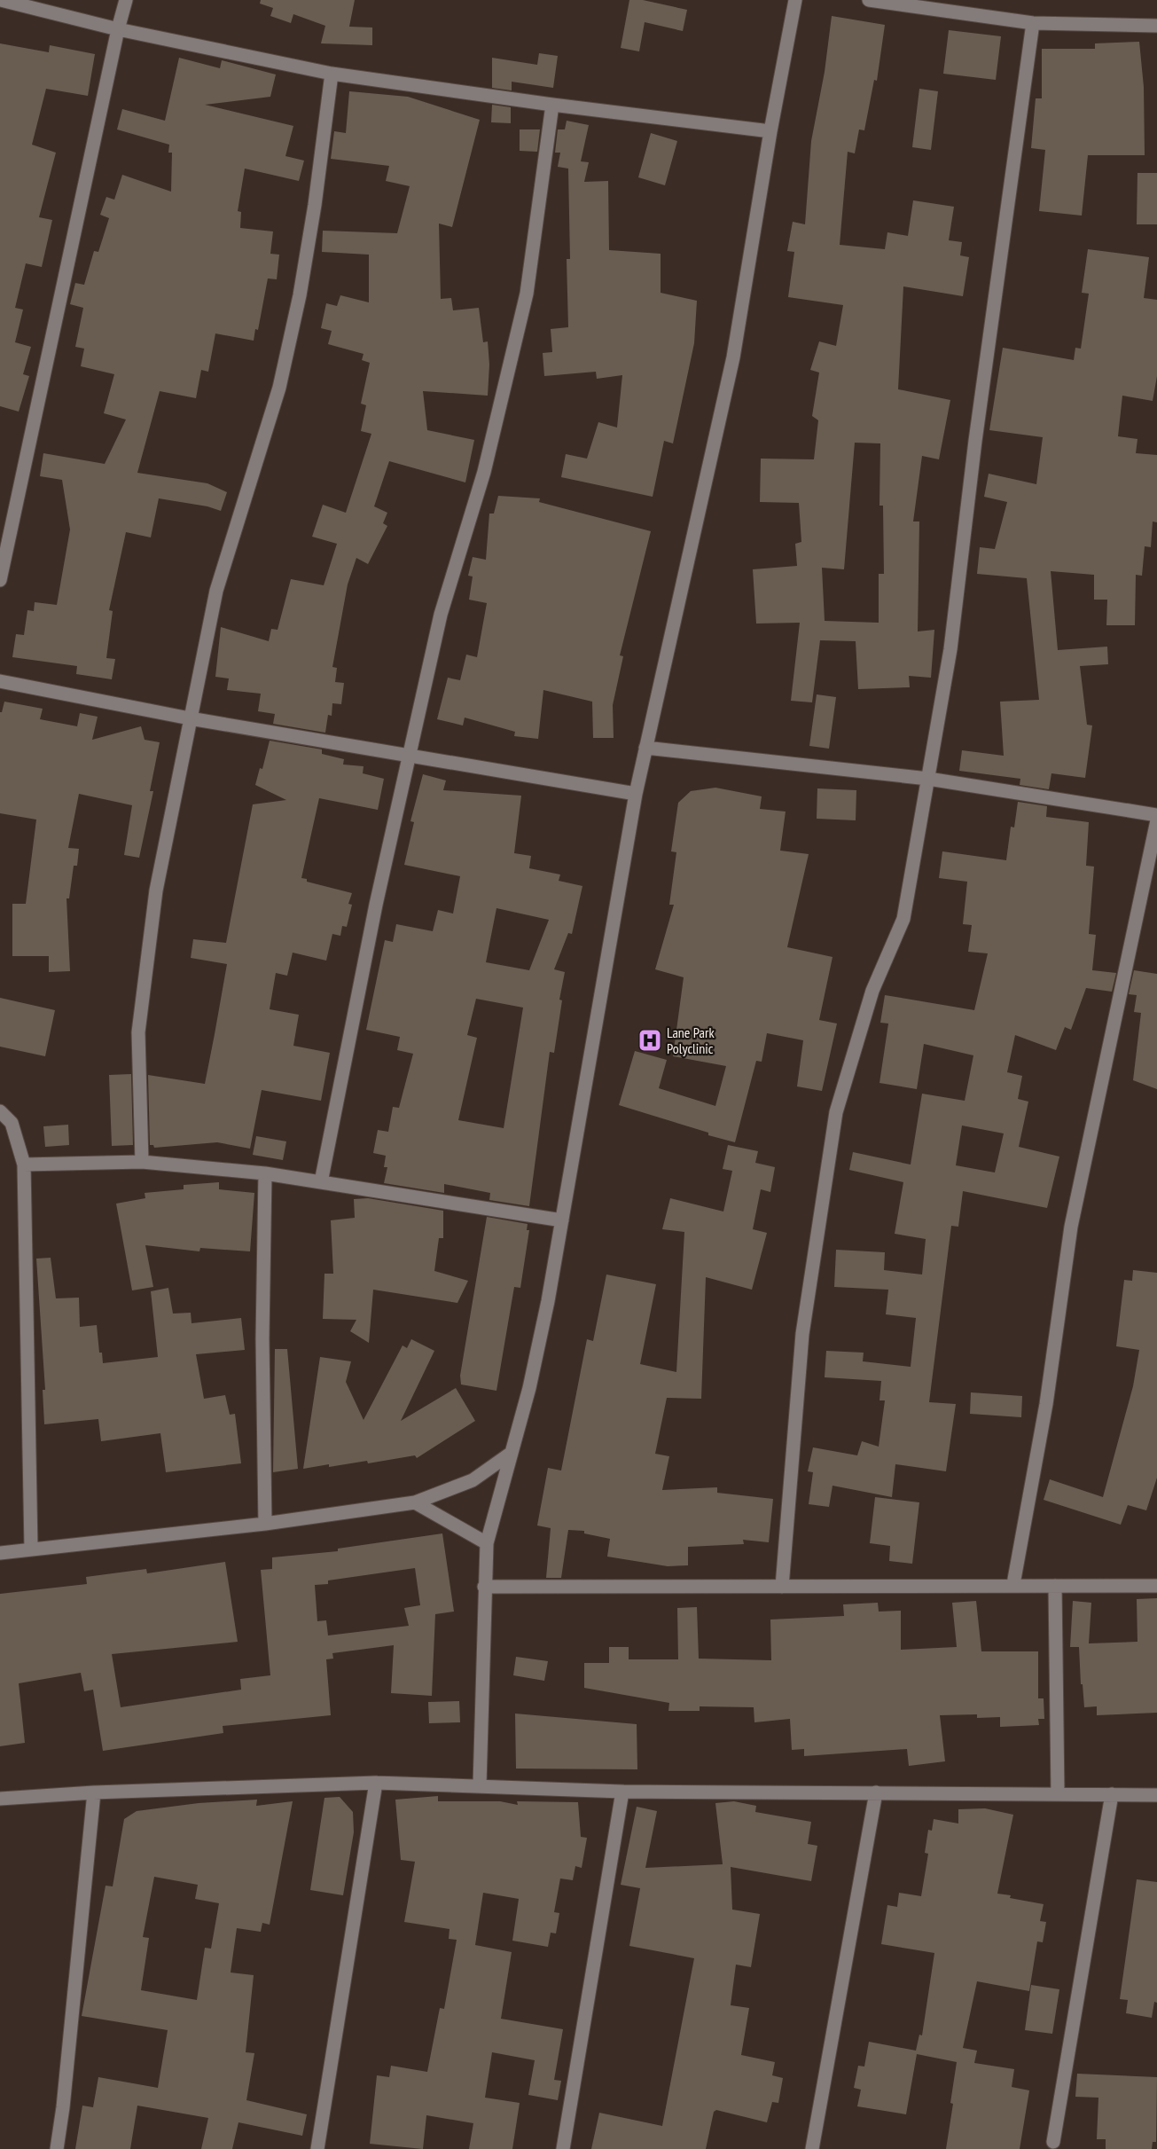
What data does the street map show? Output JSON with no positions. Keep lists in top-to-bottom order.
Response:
{
  "places": {
    "hospital": ["Lane Park Polyclinic"]
  }
}
